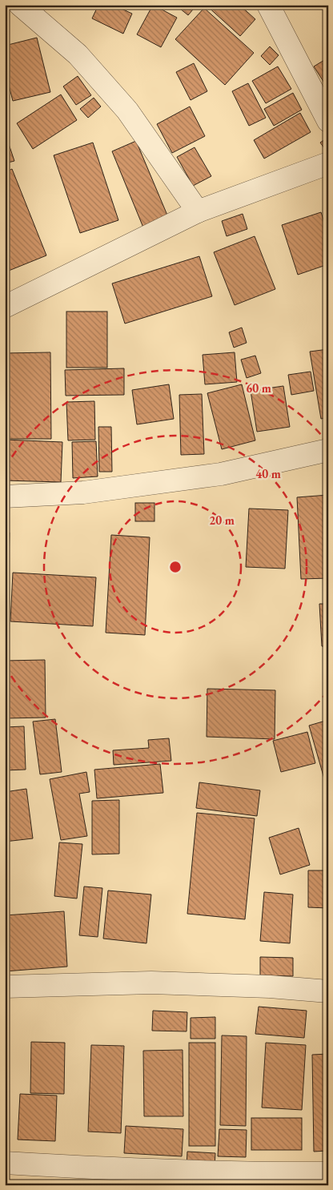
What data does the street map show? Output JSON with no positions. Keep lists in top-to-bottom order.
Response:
{
  "rings": ["60 m", "40 m", "20 m"]
}
